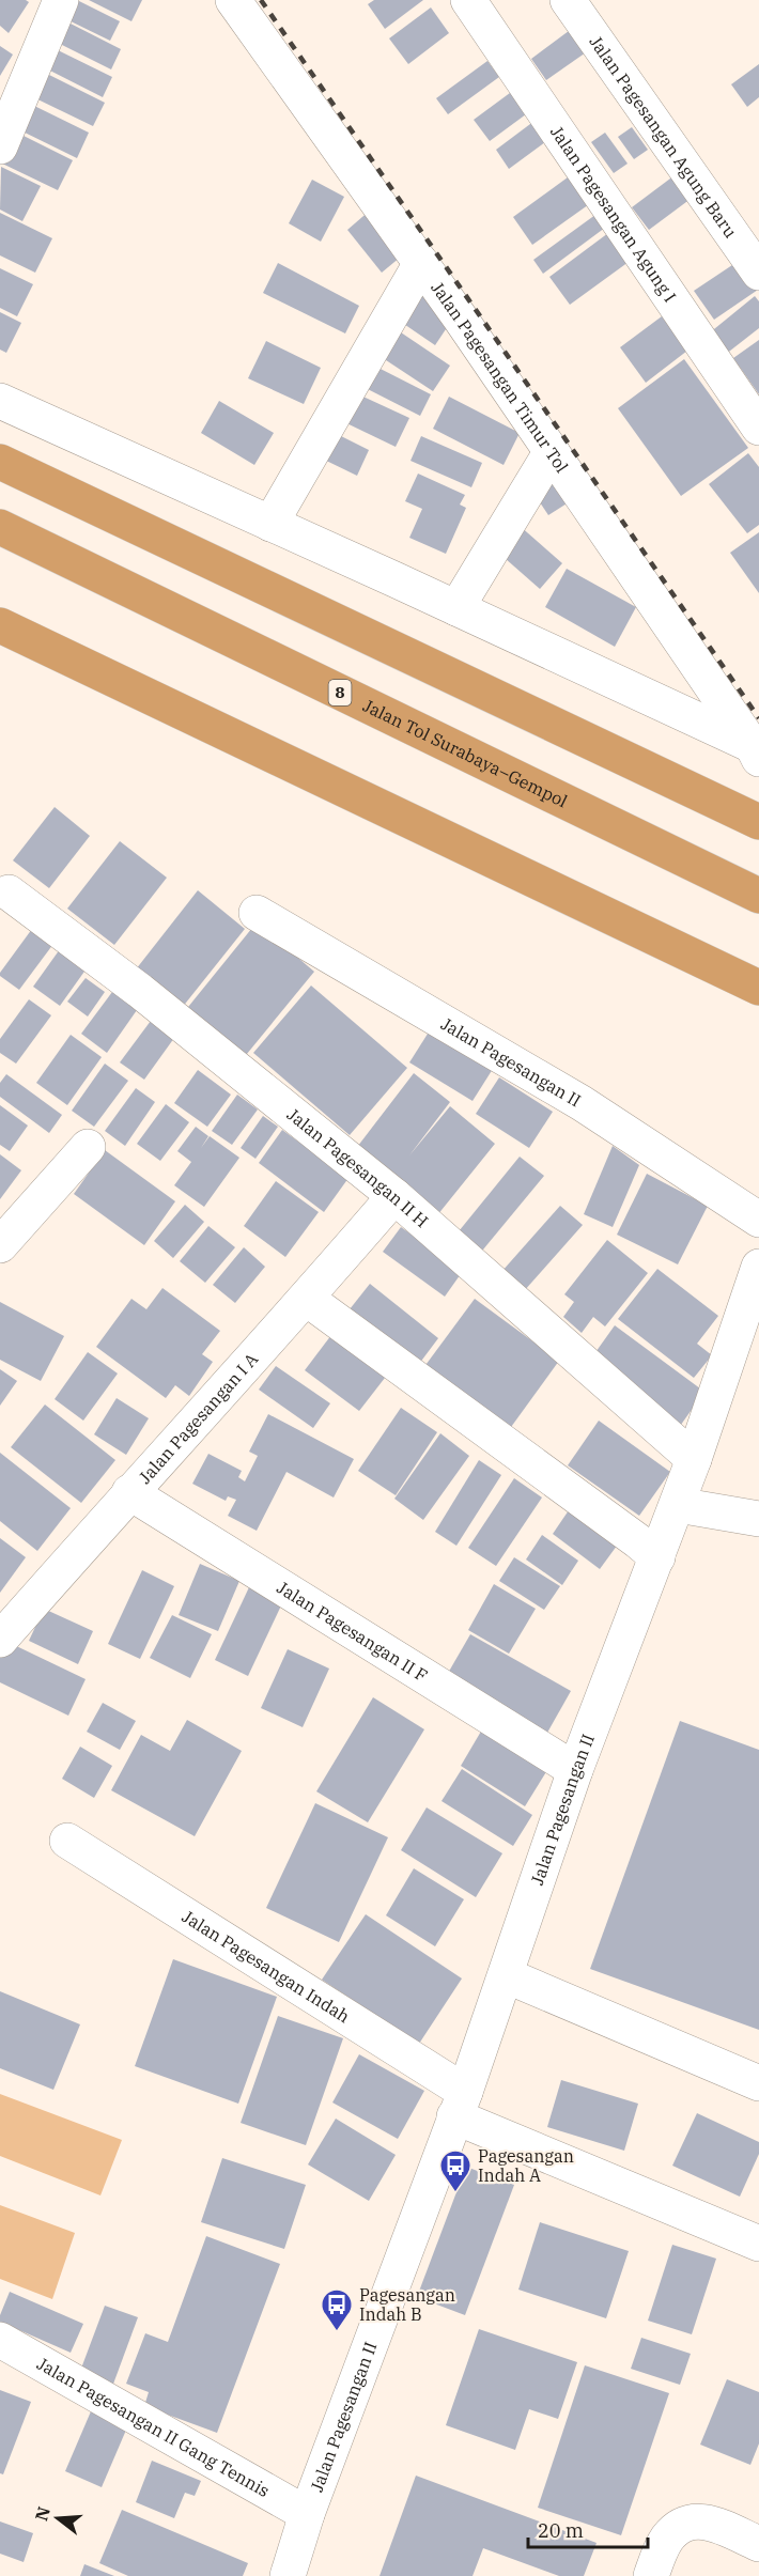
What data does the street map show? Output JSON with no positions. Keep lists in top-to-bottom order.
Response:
{
  "streets": {
    "highway": ["8", "Jalan Tol Surabaya–Gempol"],
    "street": [
      "Jalan Pagesangan Agung Baru",
      "Jalan Pagesangan Agung I",
      "Jalan Pagesangan Timur Tol",
      "Jalan Pagesangan II",
      "Jalan Pagesangan II H",
      "Jalan Pagesangan I A",
      "Jalan Pagesangan II F",
      "Jalan Pagesangan Indah",
      "Jalan Pagesangan II Gang Tennis"
    ]
  },
  "crossings": [
    ["Jalan Pagesangan II", "Jalan Pagesangan II H"],
    ["Jalan Pagesangan II", "Jalan Pagesangan II F"],
    ["Jalan Pagesangan II", "Jalan Pagesangan Indah"],
    ["Jalan Pagesangan II", "Jalan Pagesangan II Gang Tennis"],
    ["Jalan Pagesangan II H", "Jalan Pagesangan I A"],
    ["Jalan Pagesangan I A", "Jalan Pagesangan II F"]
  ],
  "places": {
    "bus stop": ["Pagesangan Indah A", "Pagesangan Indah B"]
  },
  "scale_bar": "20 m",
  "north": "left"
}
